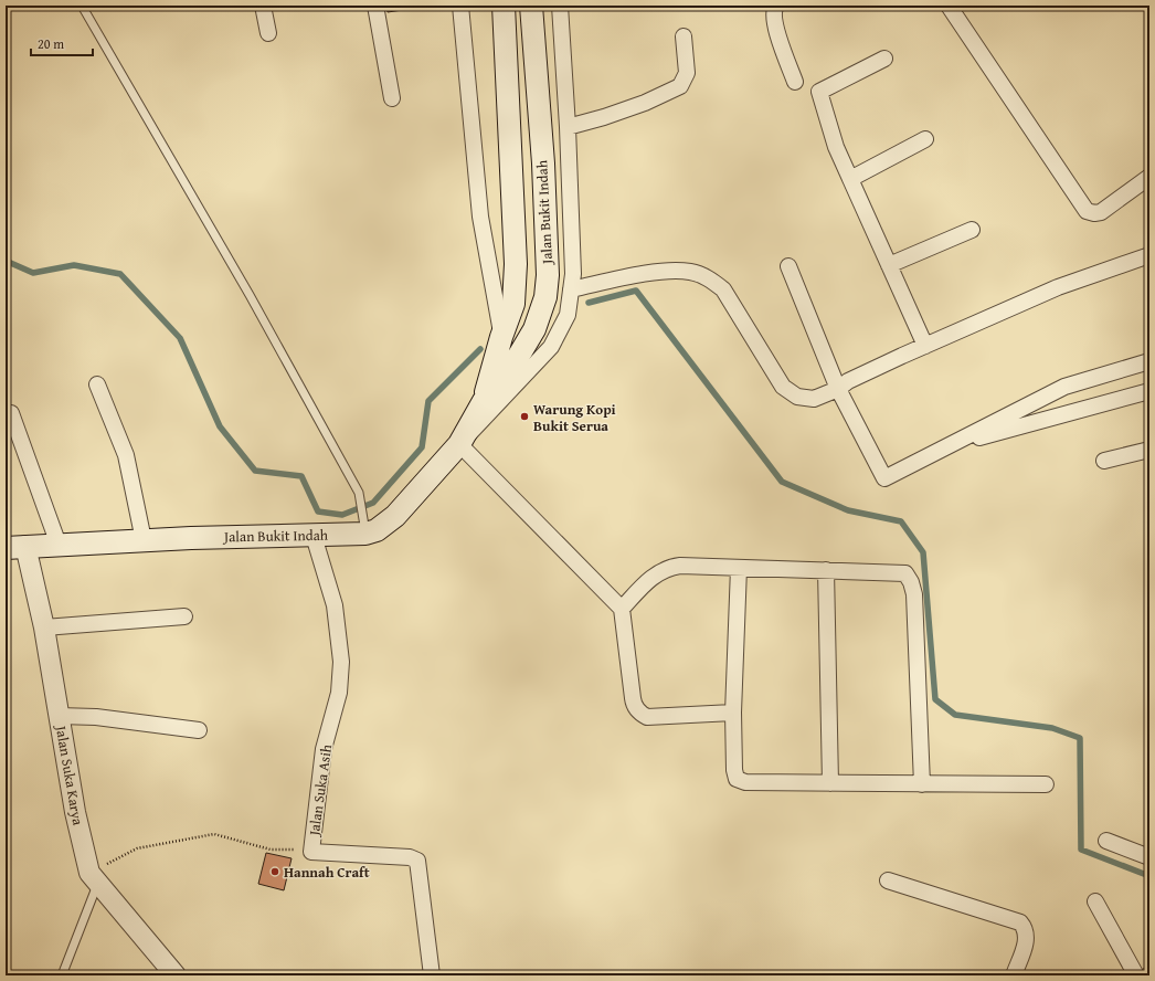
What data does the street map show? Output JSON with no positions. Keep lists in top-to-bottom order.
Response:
{
  "streets": {
    "main road": ["Jalan Bukit Indah"],
    "street": ["Jalan Suka Karya", "Jalan Suka Asih"]
  },
  "crossings": [
    ["Jalan Bukit Indah", "Jalan Suka Karya"],
    ["Jalan Bukit Indah", "Jalan Suka Asih"]
  ],
  "places": ["Warung Kopi Bukit Serua", "Hannah Craft"],
  "scale_bar": "20 m"
}
